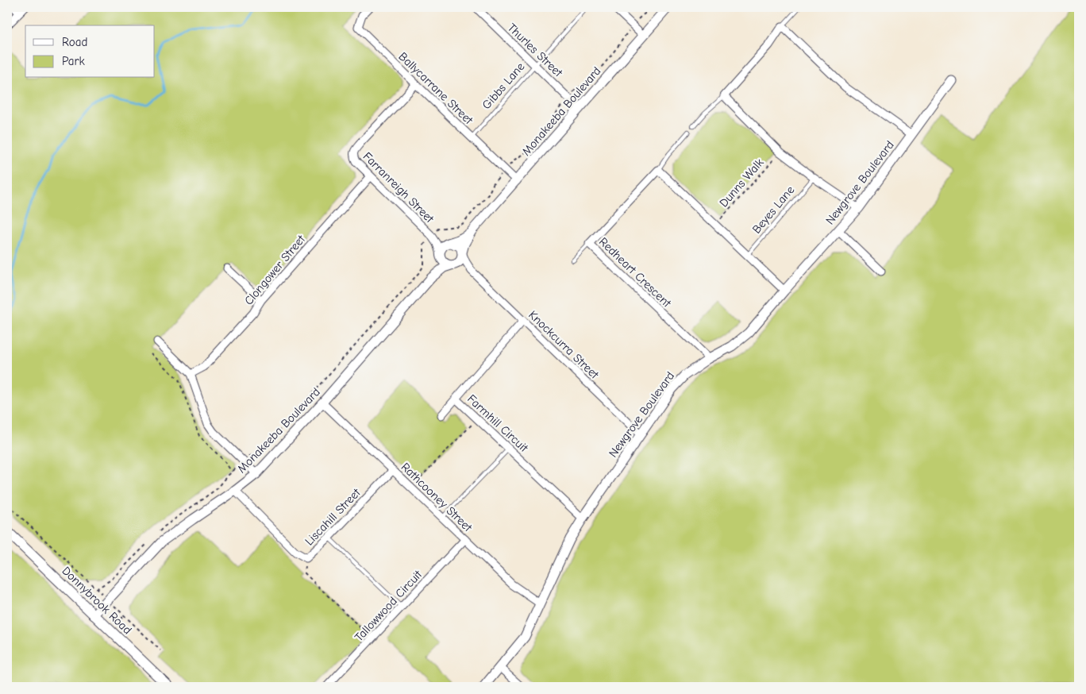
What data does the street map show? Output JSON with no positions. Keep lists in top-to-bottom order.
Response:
{
  "streets": {
    "main road": ["Donnybrook Road"],
    "street": [
      "Thurles Street",
      "Ballycarrane Street",
      "Monakeeba Boulevard",
      "Newgrove Boulevard",
      "Farranreigh Street",
      "Clongower Street",
      "Redheart Crescent",
      "Knockcurra Street",
      "Farmhill Circuit",
      "Rathcooney Street",
      "Liscahill Street",
      "Tallowwood Circuit"
    ],
    "lane": ["Gibbs Lane", "Beyes Lane"],
    "path": ["Dunns Walk"]
  },
  "crossings": [
    ["Thurles Street", "Gibbs Lane"],
    ["Thurles Street", "Monakeeba Boulevard"],
    ["Gibbs Lane", "Ballycarrane Street"],
    ["Ballycarrane Street", "Monakeeba Boulevard"],
    ["Ballycarrane Street", "Farranreigh Street"],
    ["Monakeeba Boulevard", "Farranreigh Street"],
    ["Monakeeba Boulevard", "Knockcurra Street"],
    ["Monakeeba Boulevard", "Rathcooney Street"],
    ["Monakeeba Boulevard", "Liscahill Street"],
    ["Monakeeba Boulevard", "Donnybrook Road"],
    ["Newgrove Boulevard", "Redheart Crescent"],
    ["Newgrove Boulevard", "Knockcurra Street"],
    ["Newgrove Boulevard", "Farmhill Circuit"],
    ["Newgrove Boulevard", "Rathcooney Street"],
    ["Farranreigh Street", "Clongower Street"],
    ["Farranreigh Street", "Knockcurra Street"],
    ["Knockcurra Street", "Farmhill Circuit"],
    ["Rathcooney Street", "Liscahill Street"],
    ["Rathcooney Street", "Tallowwood Circuit"]
  ],
  "legend": ["Road", "Park"]
}
